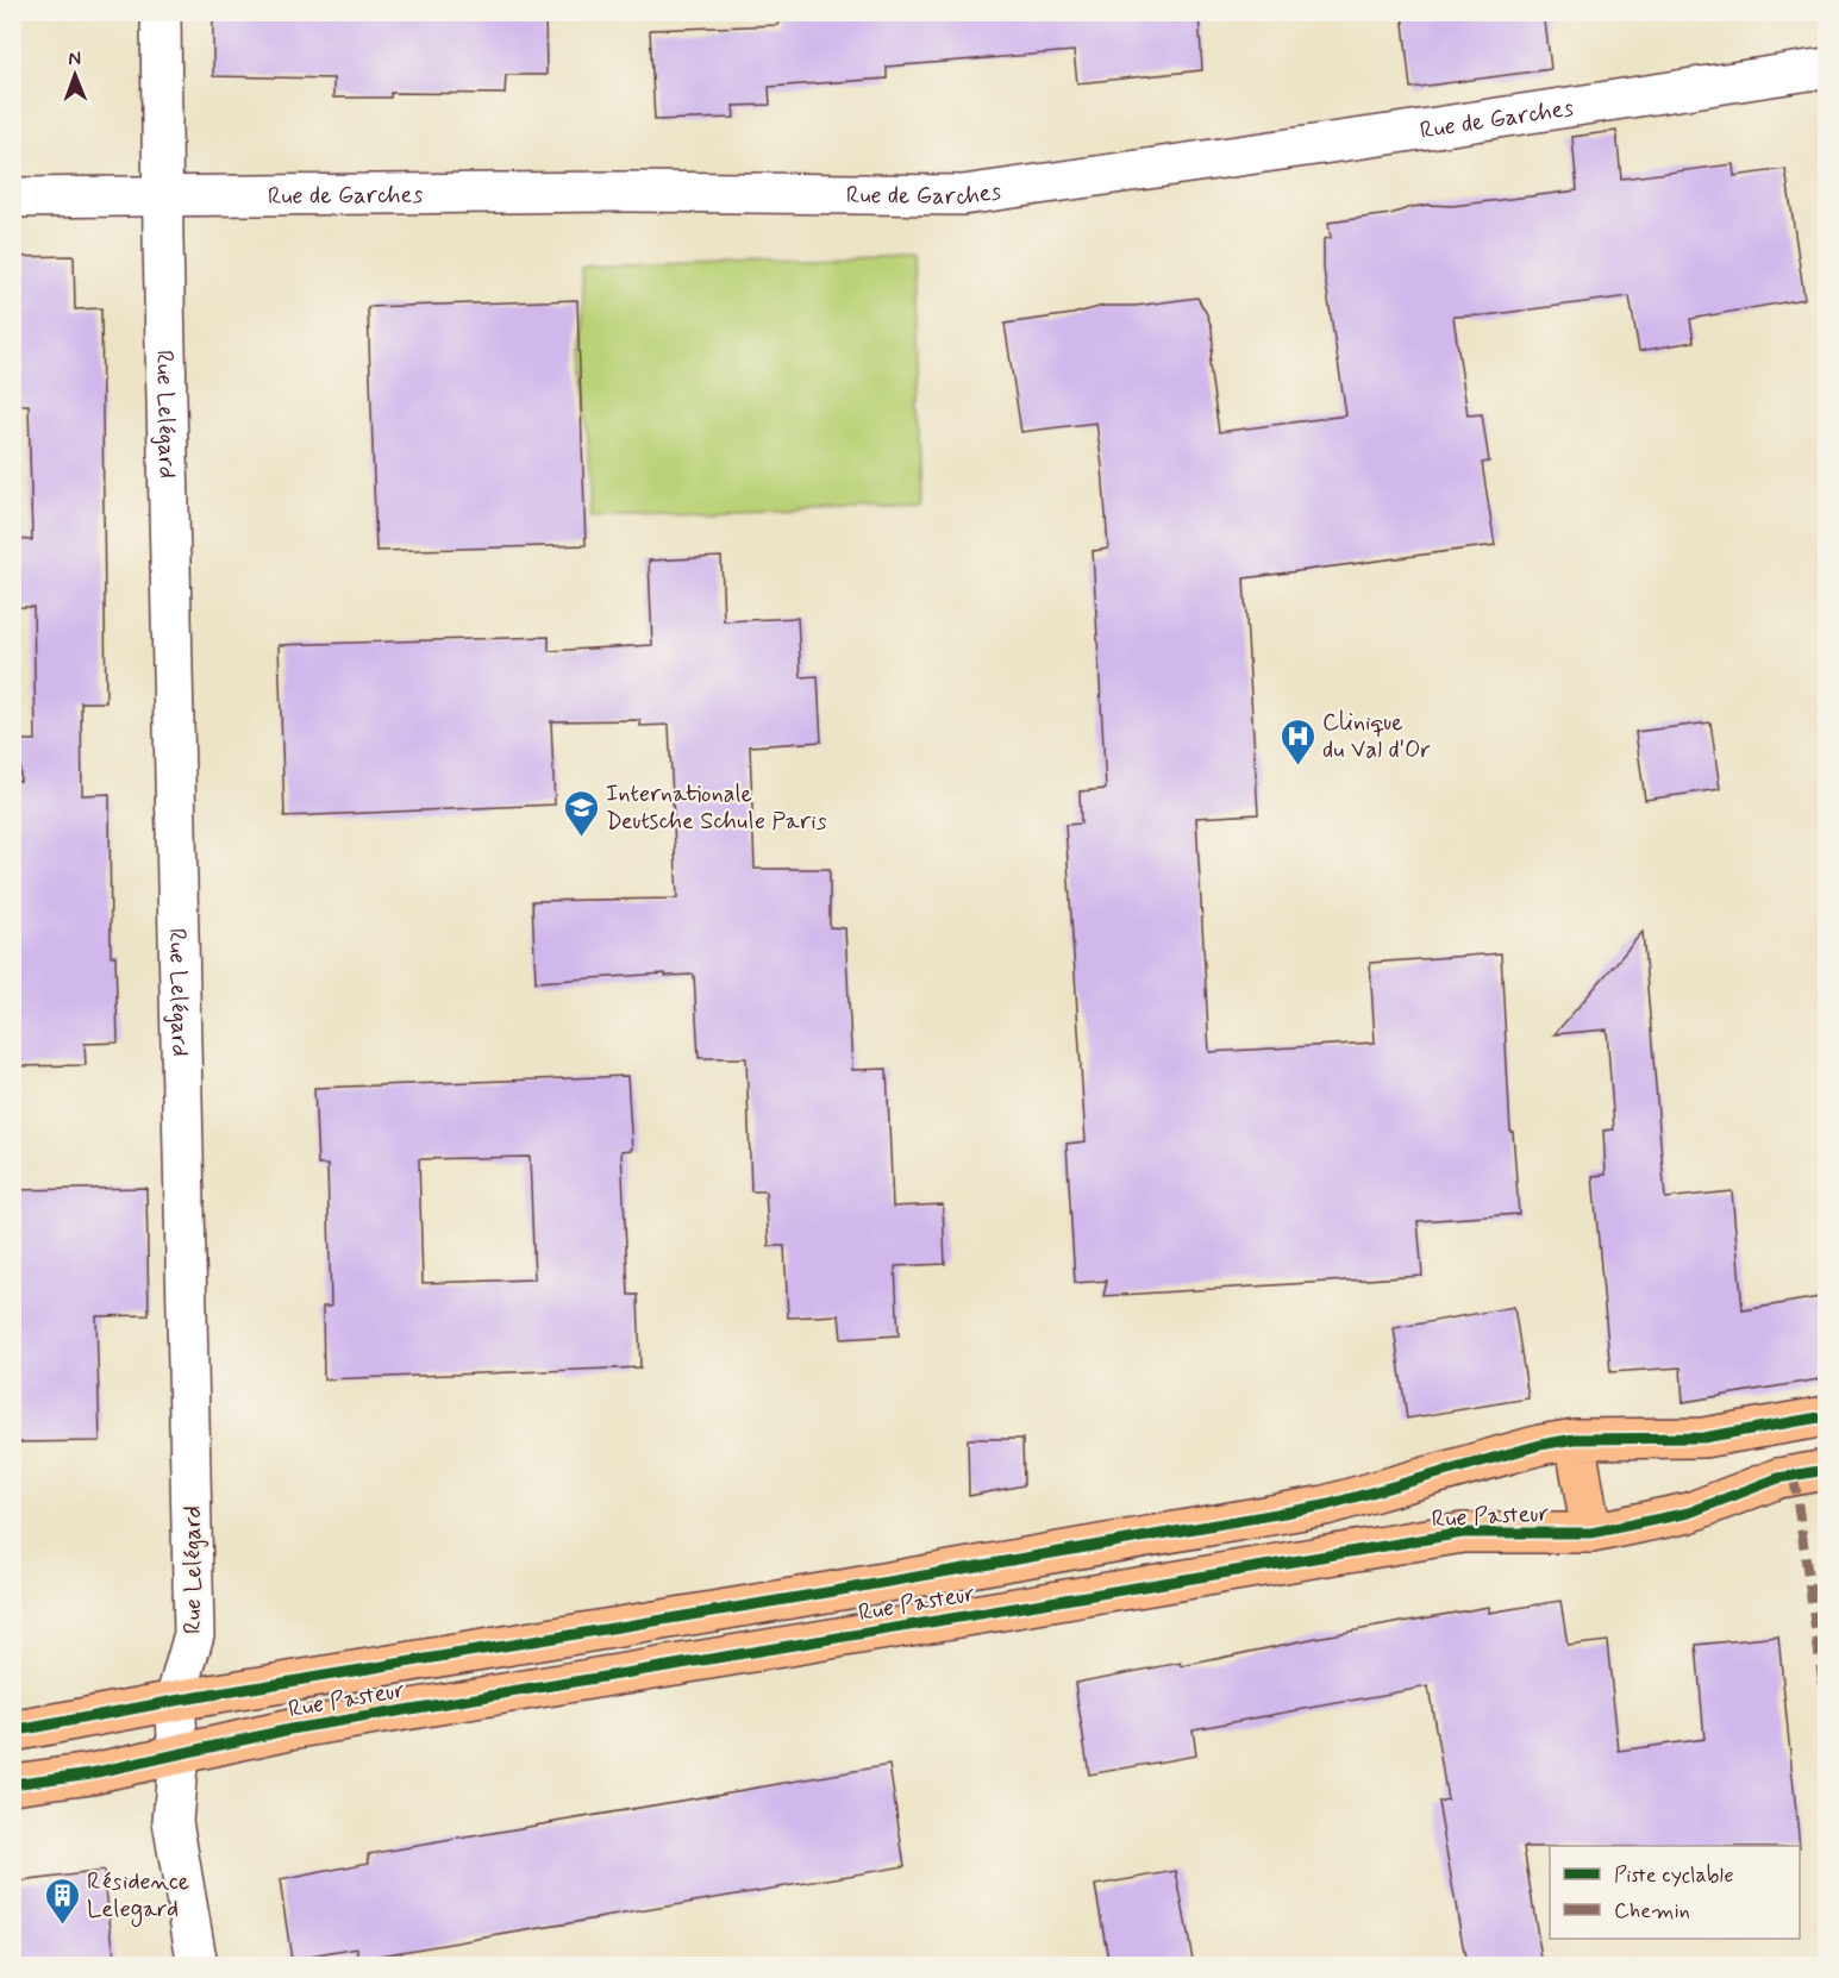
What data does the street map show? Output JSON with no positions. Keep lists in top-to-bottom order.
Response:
{
  "streets": {
    "main road": ["Rue Pasteur"],
    "street": ["Rue de Garches", "Rue Lelégard"]
  },
  "crossings": [
    ["Rue de Garches", "Rue Lelégard"],
    ["Rue Lelégard", "Rue Pasteur"]
  ],
  "places": {
    "hospital": ["Clinique du Val d'Or"],
    "school or university": ["Internationale Deutsche Schule Paris"],
    "building": ["Résidence Lelegard"]
  },
  "legend": ["Piste cyclable", "Chemin"],
  "north": "top"
}
